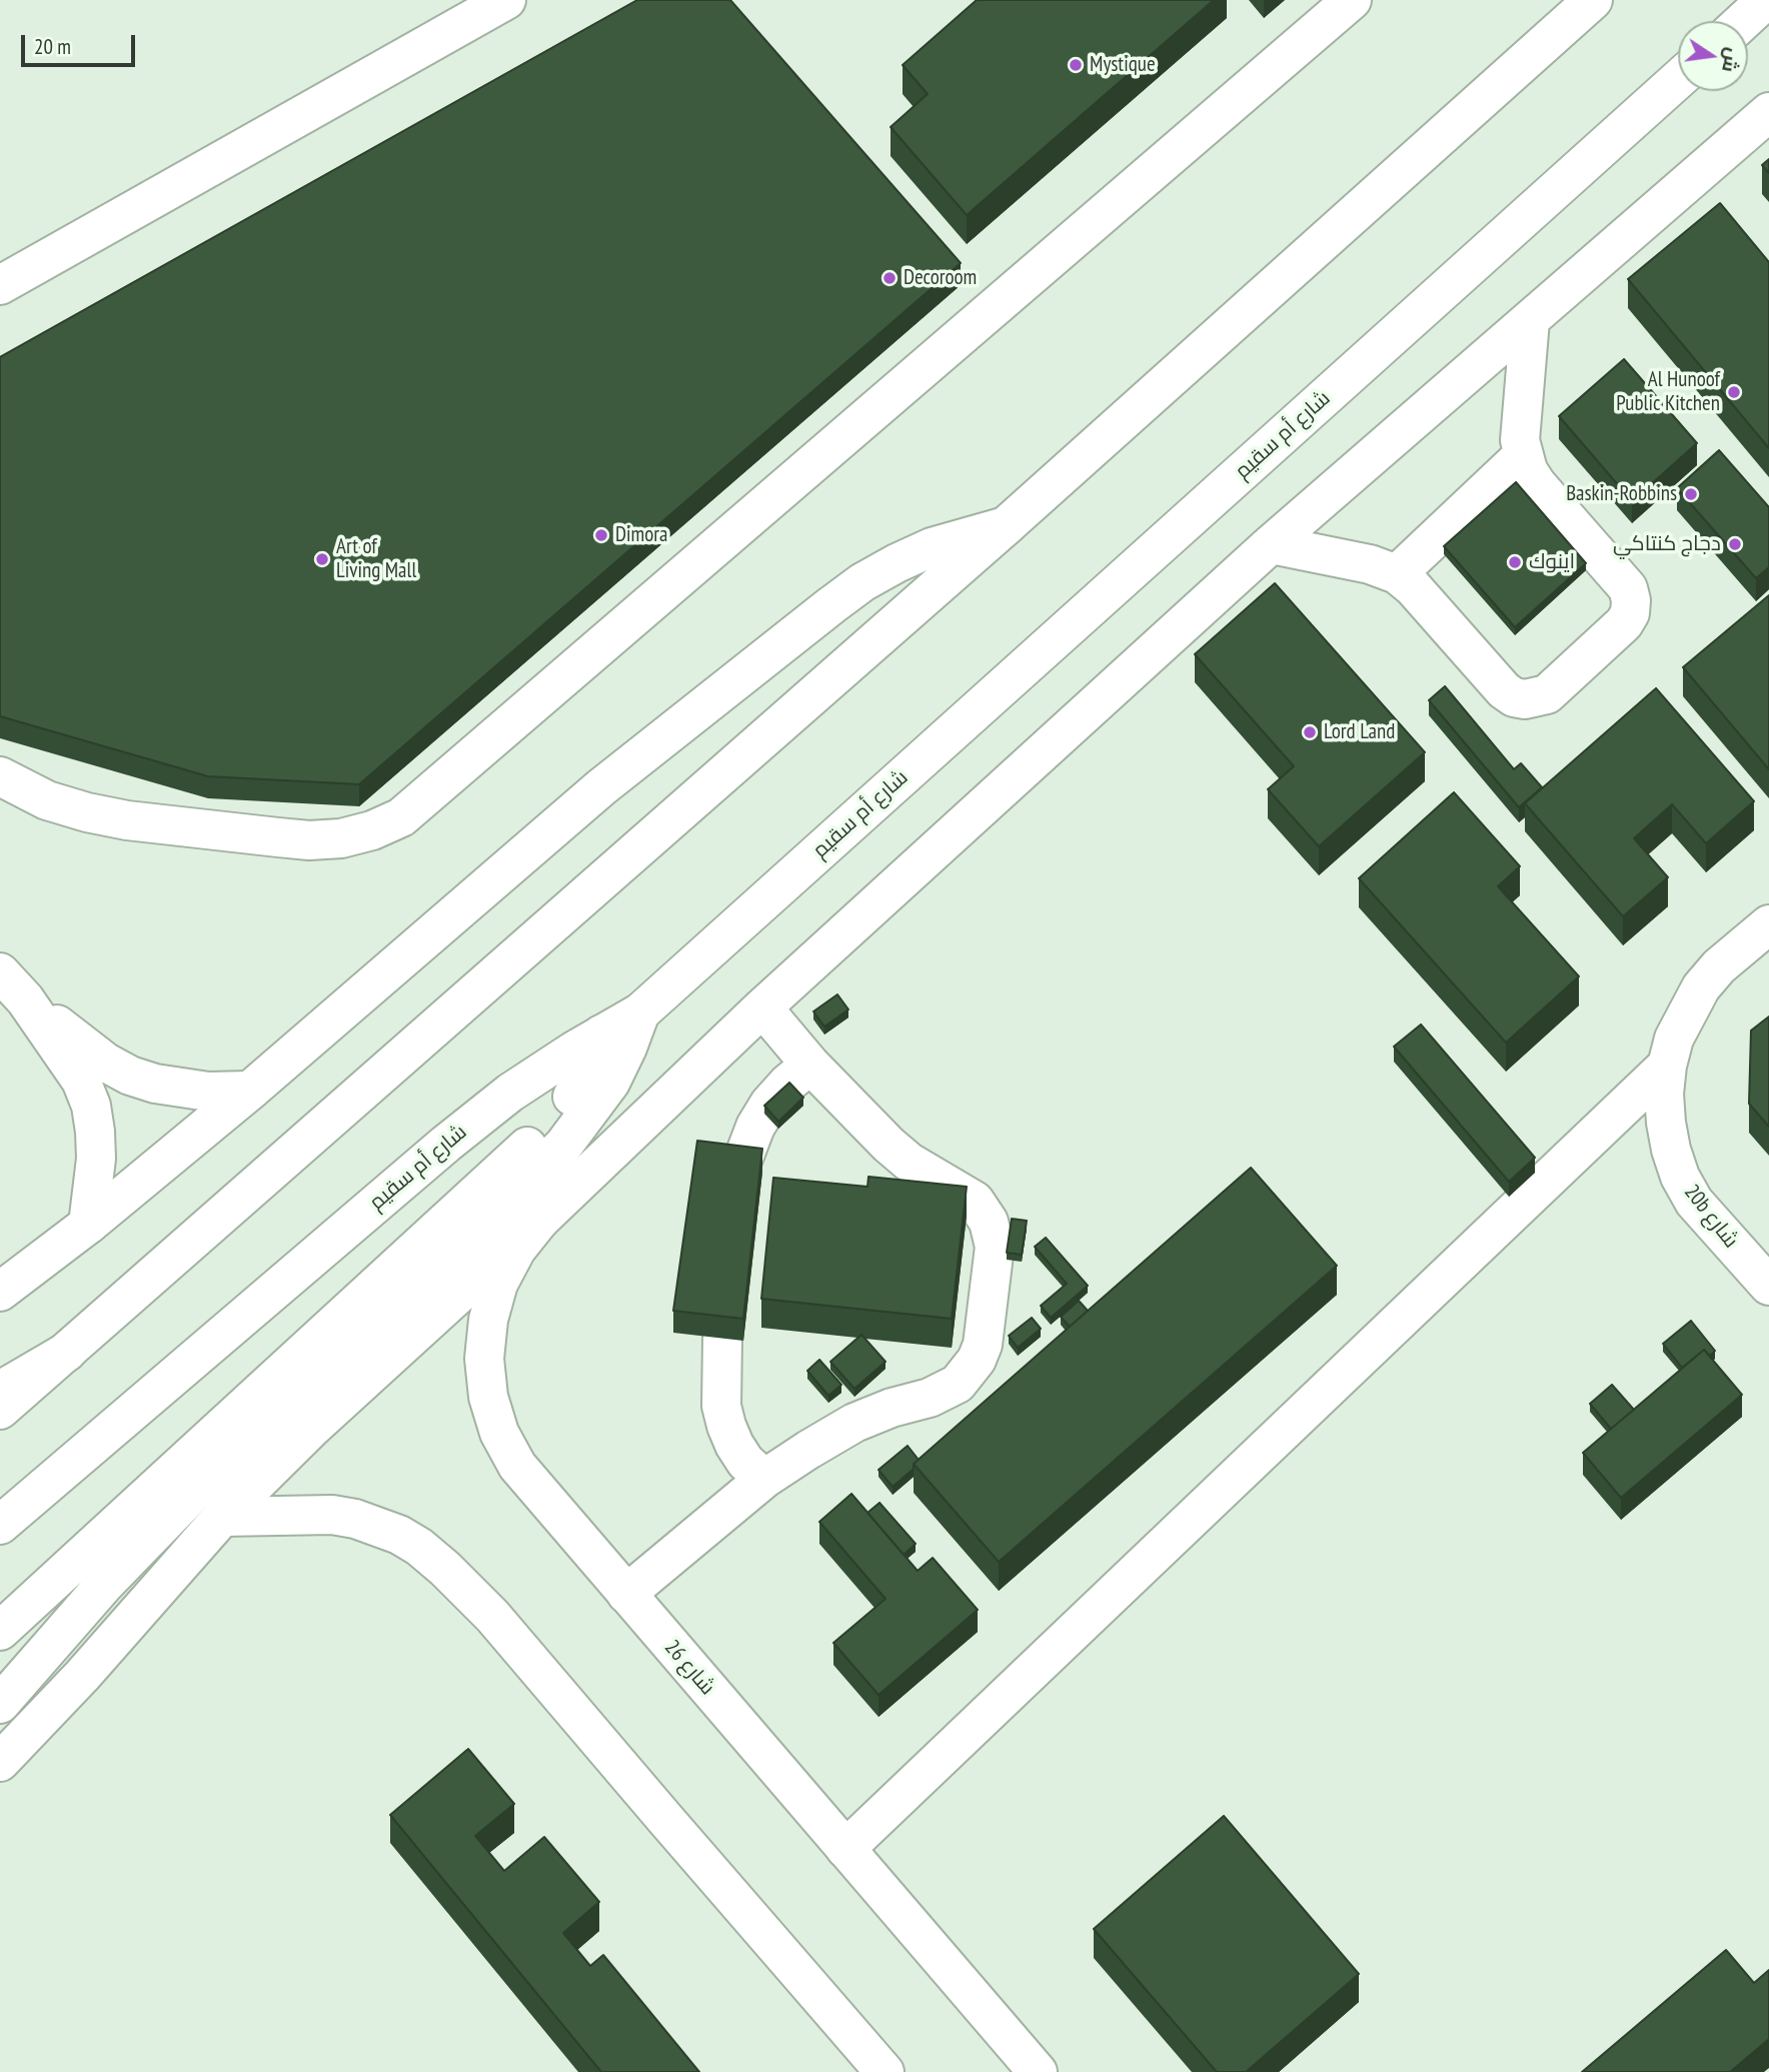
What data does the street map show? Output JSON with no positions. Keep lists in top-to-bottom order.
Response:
{
  "streets": {
    "main road": ["شارع أم سقيم", "20b شارع", "شارع 26"]
  },
  "places": [
    "Mystique",
    "Decoroom",
    "Al Hunoof Public Kitchen",
    "Baskin-Robbins",
    "Dimora",
    "دجاج كنتاكي",
    "Art of Living Mall",
    "اينوك",
    "Lord Land"
  ],
  "scale_bar": "20 m",
  "north": "right"
}
